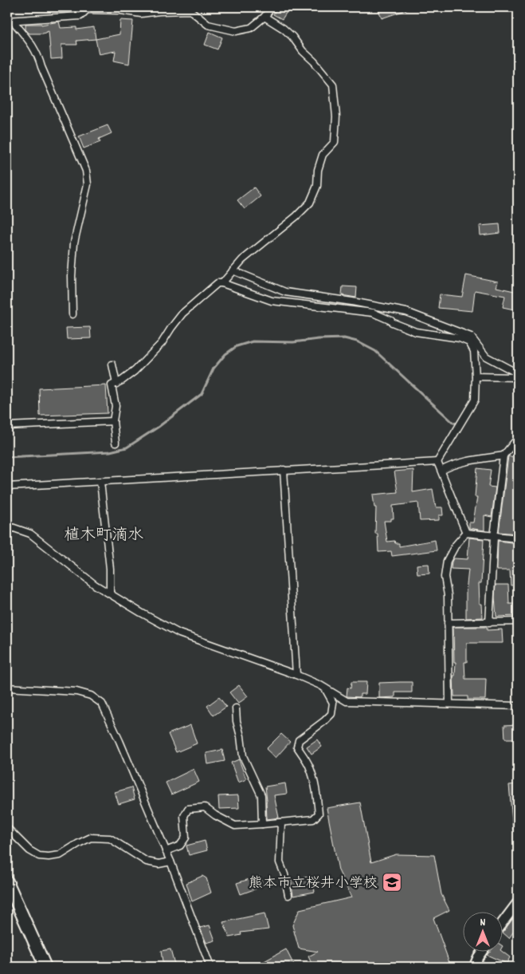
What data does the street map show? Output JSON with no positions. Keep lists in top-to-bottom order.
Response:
{
  "districts": ["植木町滴水"],
  "places": {
    "school or university": ["熊本市立桜井小学校"]
  },
  "north": "top"
}
